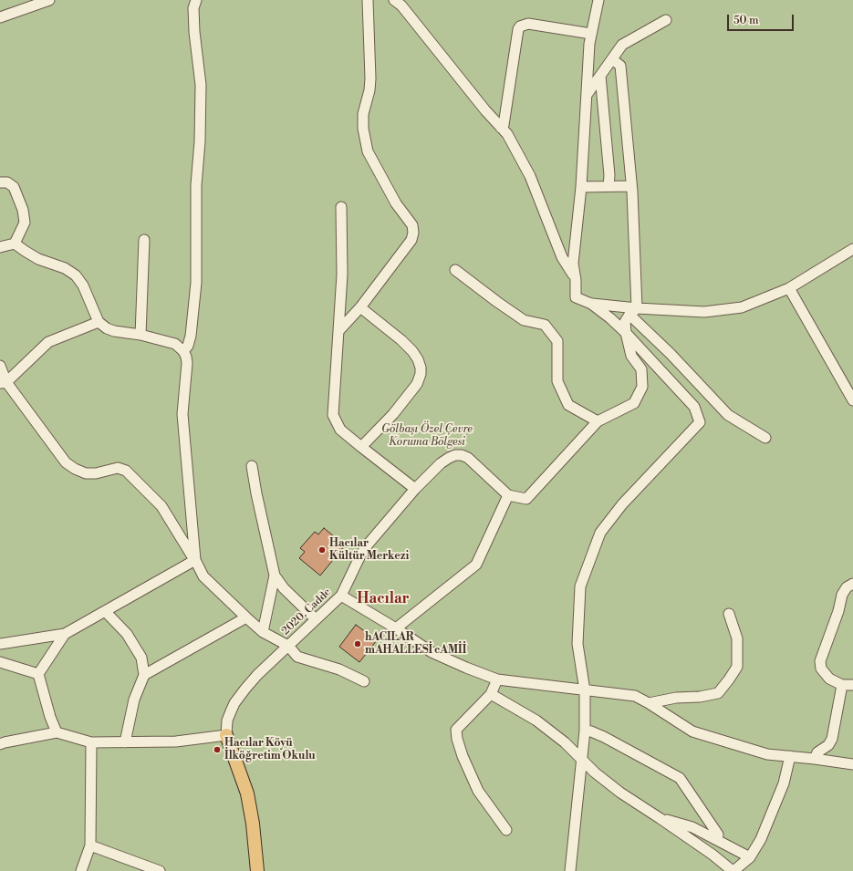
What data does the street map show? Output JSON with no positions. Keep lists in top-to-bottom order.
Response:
{
  "streets": {
    "street": ["2020. Cadde"]
  },
  "districts": ["Hacılar"],
  "parks": ["Gölbaşı Özel Çevre Koruma Bölgesi"],
  "places": ["Hacılar Kültür Merkezi", "hACILAR mAHALLESİ cAMİİ", "Hacılar Köyü İlköğretim Okulu"],
  "scale_bar": "50 m"
}
